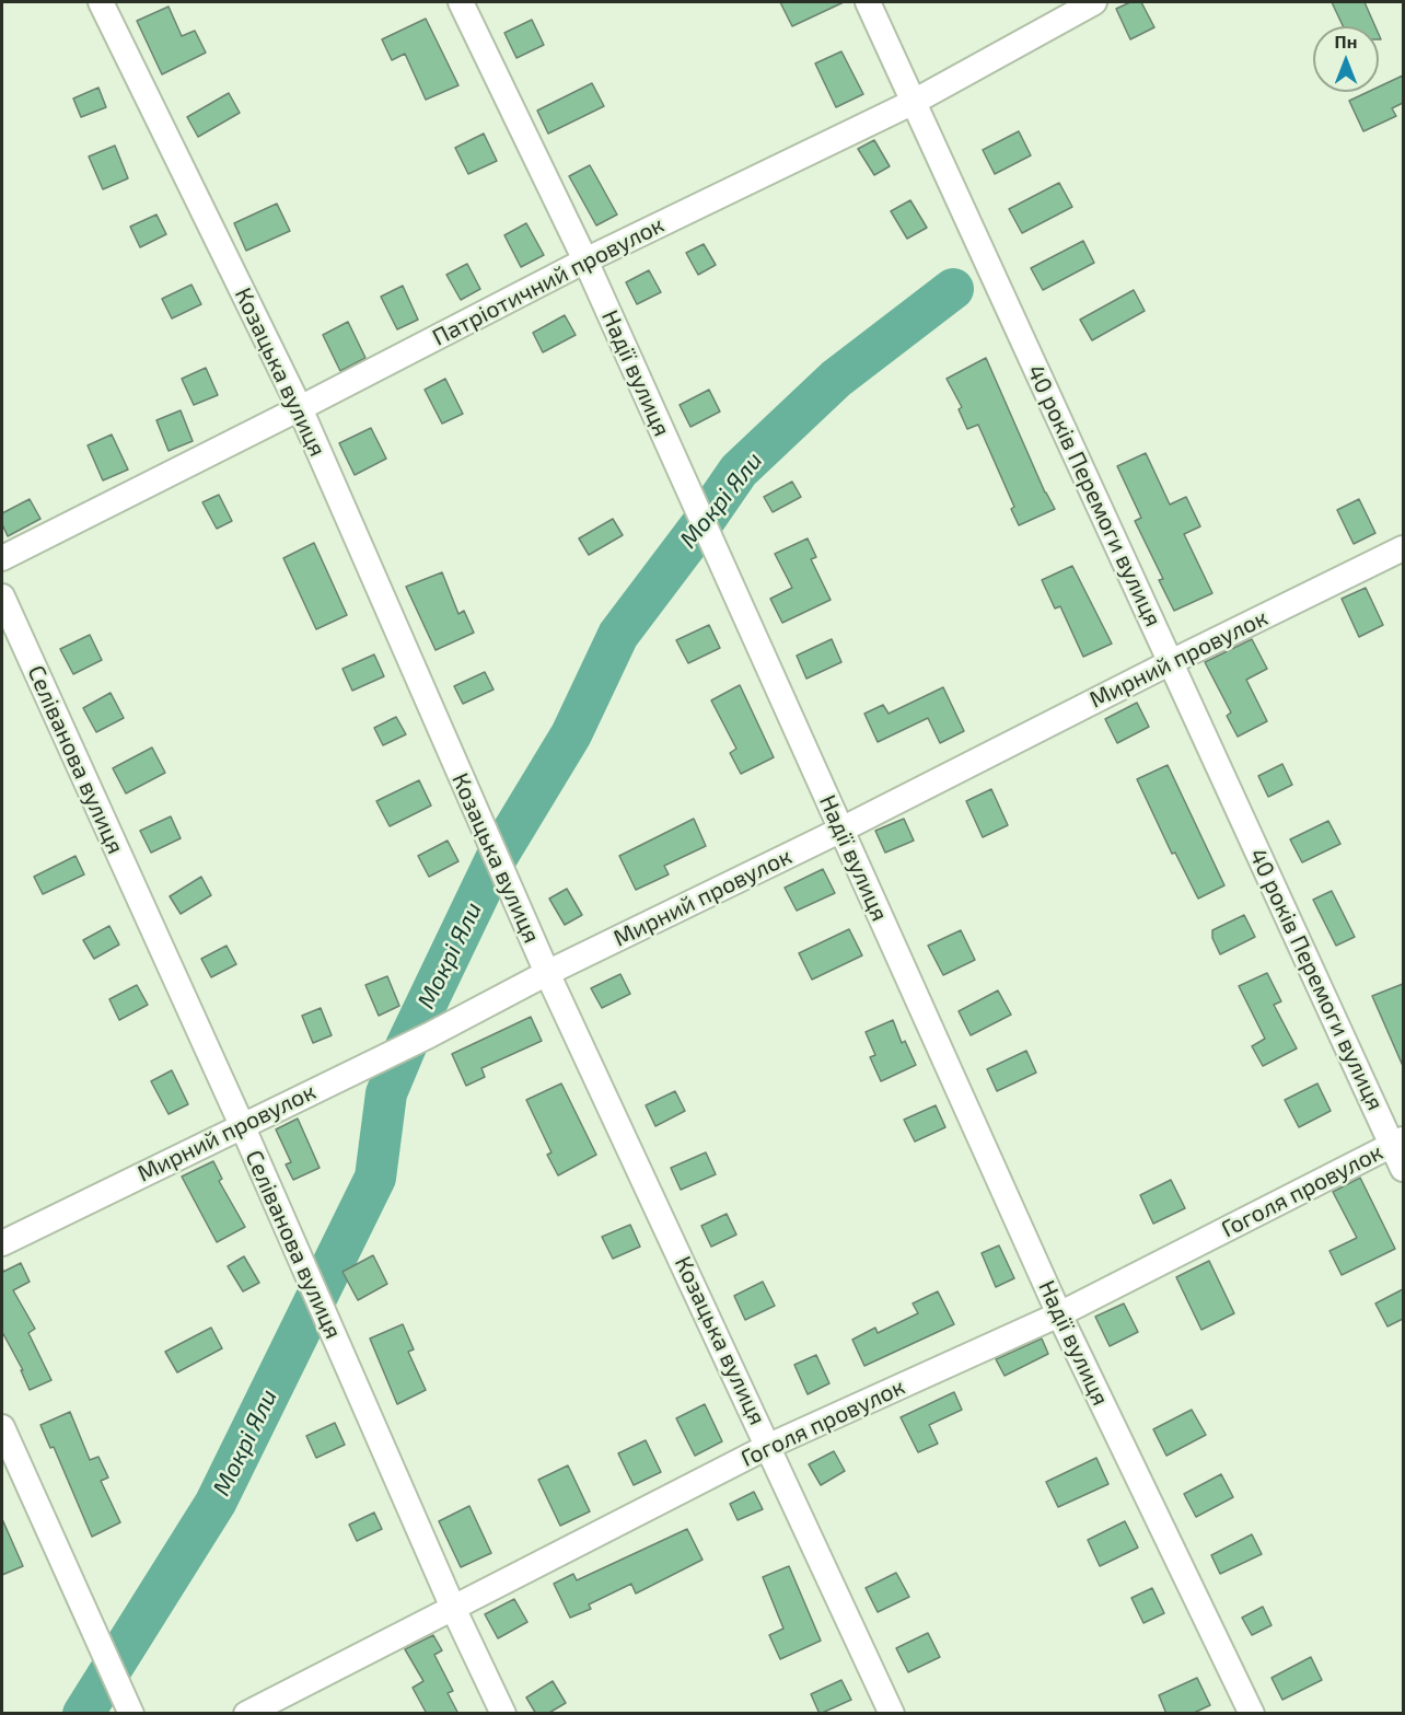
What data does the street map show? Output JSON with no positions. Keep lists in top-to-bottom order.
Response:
{
  "streets": {
    "street": [
      "Патріотичний провулок",
      "Козацька вулиця",
      "Надії вулиця",
      "40 років Перемоги вулиця",
      "Мирний провулок",
      "Селіванова вулиця",
      "Гоголя провулок"
    ]
  },
  "crossings": [
    ["Патріотичний провулок", "Козацька вулиця"],
    ["Патріотичний провулок", "Надії вулиця"],
    ["Патріотичний провулок", "40 років Перемоги вулиця"],
    ["Козацька вулиця", "Мирний провулок"],
    ["Козацька вулиця", "Гоголя провулок"],
    ["Надії вулиця", "Мирний провулок"],
    ["Надії вулиця", "Гоголя провулок"],
    ["40 років Перемоги вулиця", "Мирний провулок"],
    ["40 років Перемоги вулиця", "Гоголя провулок"],
    ["Мирний провулок", "Селіванова вулиця"],
    ["Селіванова вулиця", "Гоголя провулок"]
  ],
  "water": ["Мокрі Яли"],
  "north": "top"
}
